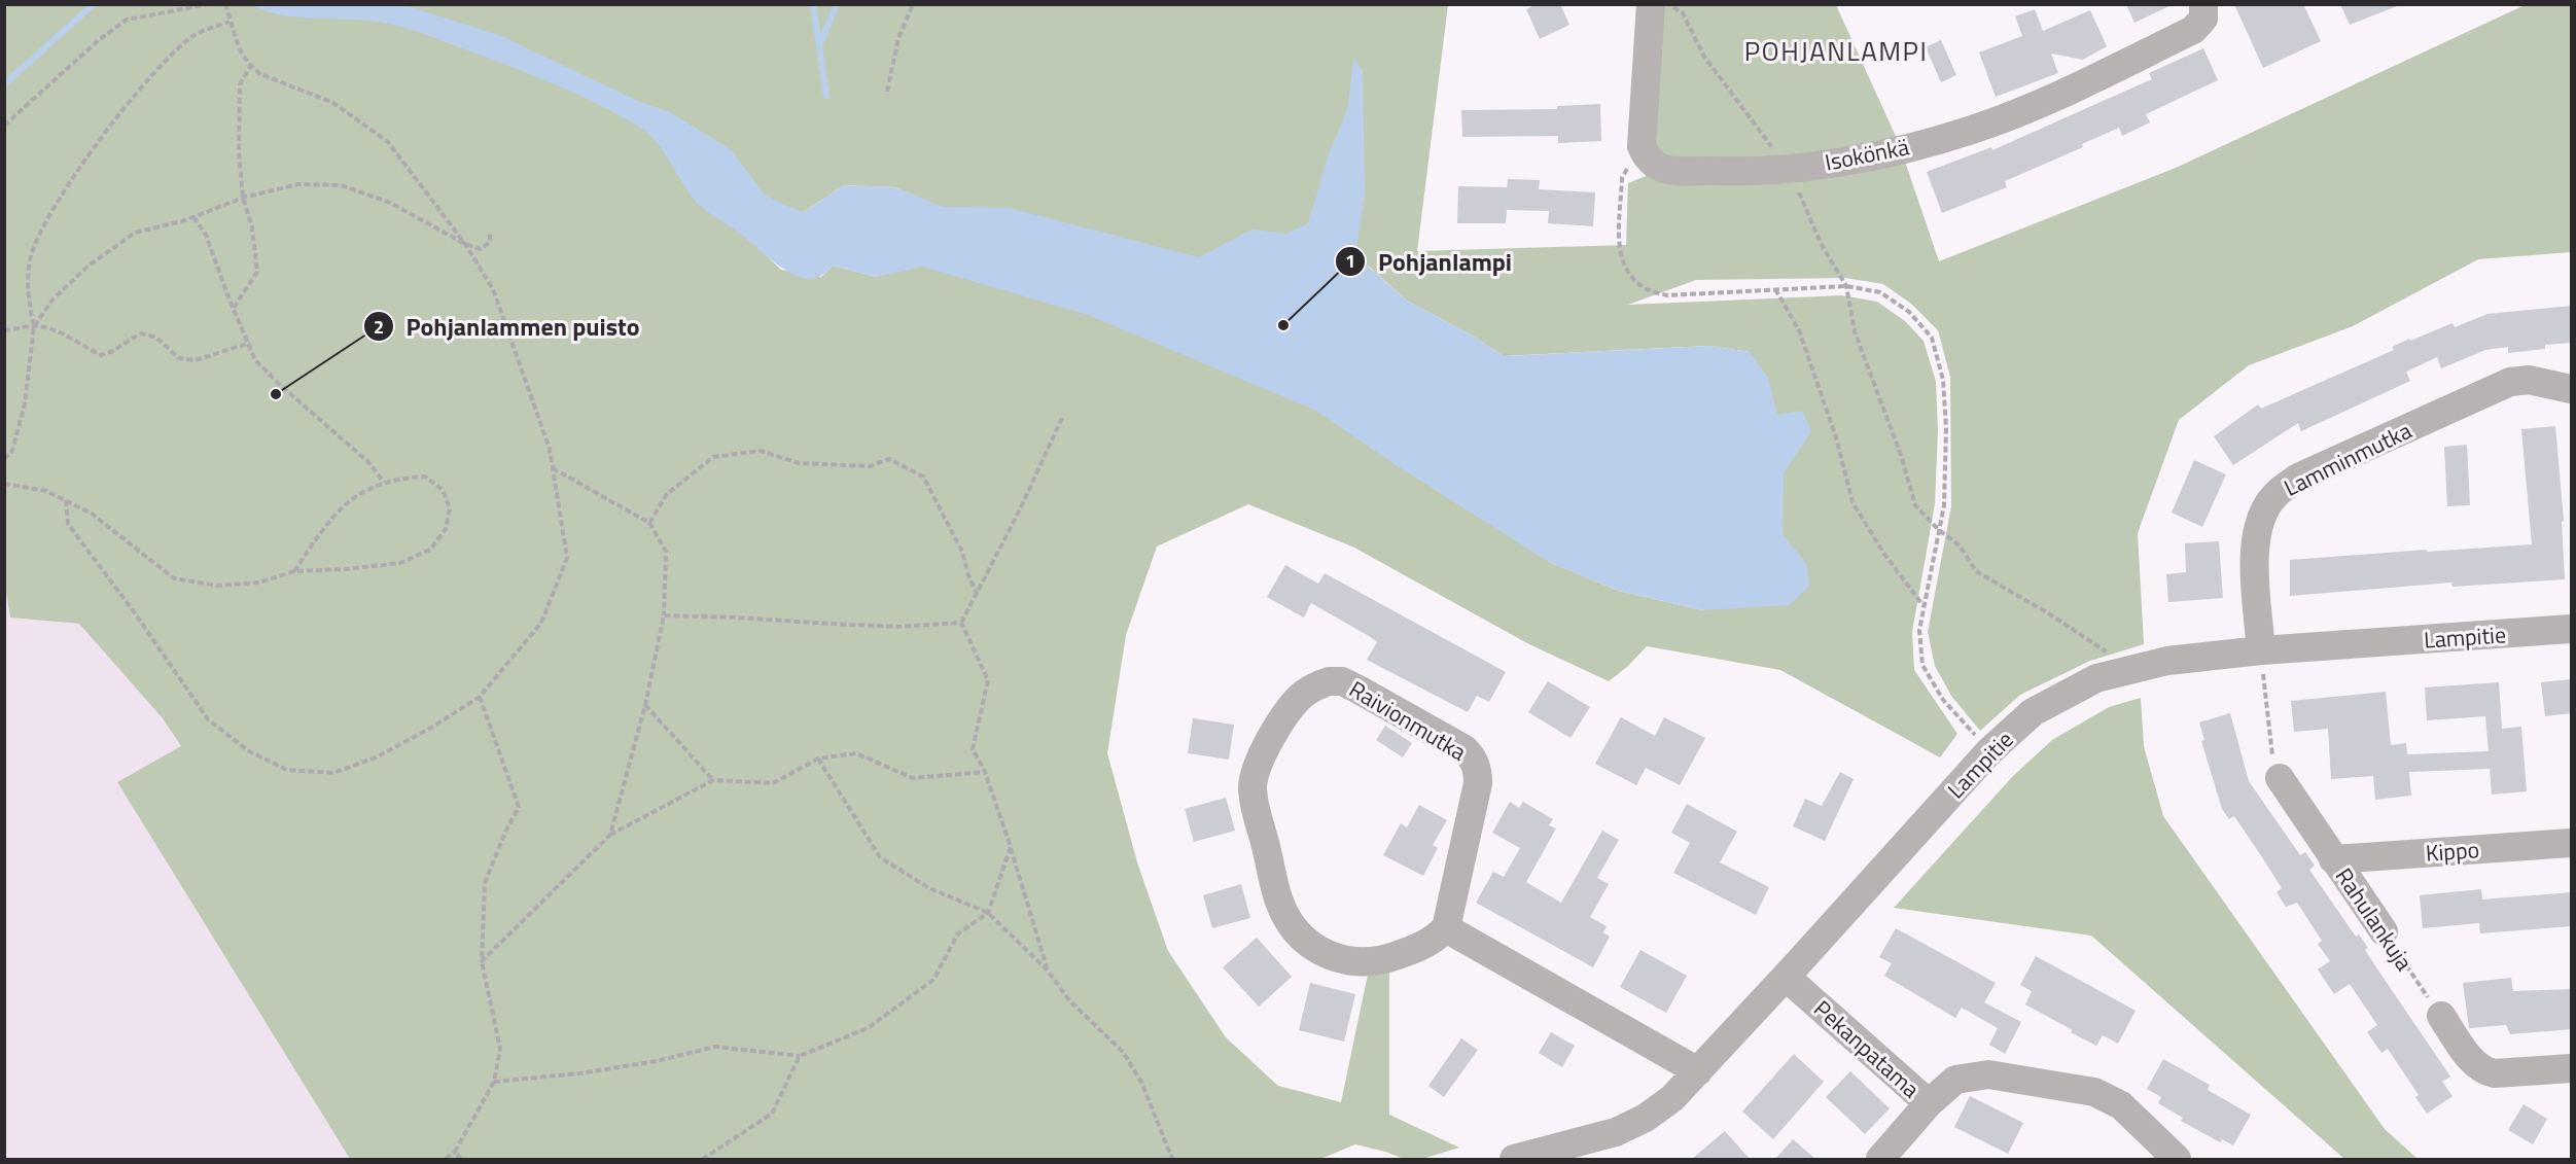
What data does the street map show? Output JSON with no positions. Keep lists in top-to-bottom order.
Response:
{
  "streets": {
    "street": [
      "Isokönkä",
      "Lamminmutka",
      "Lampitie",
      "Raivionmutka",
      "Kippo",
      "Rahulankuja",
      "Pekanpatama"
    ]
  },
  "crossings": [
    ["Lamminmutka", "Lampitie"],
    ["Lampitie", "Pekanpatama"],
    ["Kippo", "Rahulankuja"]
  ],
  "districts": ["POHJANLAMPI"],
  "places": ["Pohjanlampi", "Pohjanlammen puisto"]
}
